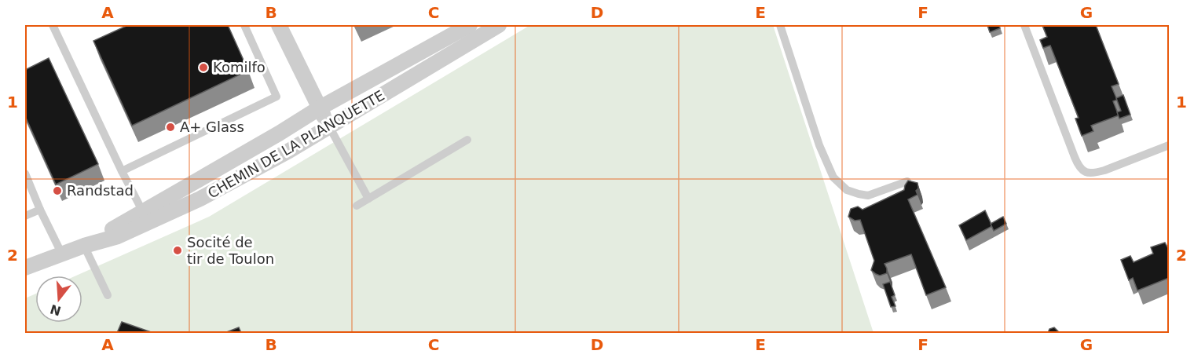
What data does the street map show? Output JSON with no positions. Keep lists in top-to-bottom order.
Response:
{
  "streets": {
    "street": ["CHEMIN DE LA PLANQUETTE"]
  },
  "places": [
    "Komilfo",
    "A+ Glass",
    "Randstad",
    "Socité de tir de Toulon"
  ],
  "north": "bottom",
  "grid": {
    "columns": [
      "A",
      "B",
      "C",
      "D",
      "E",
      "F",
      "G"
    ],
    "rows": ["1", "2"]
  }
}
